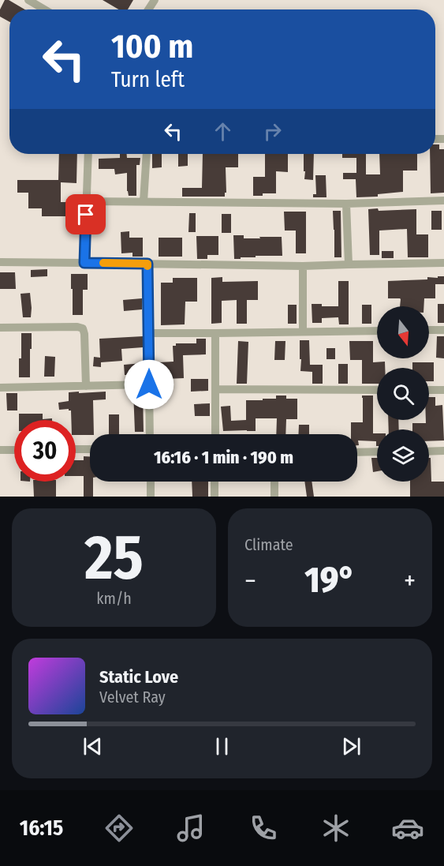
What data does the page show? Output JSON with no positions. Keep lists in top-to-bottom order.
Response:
{
  "north": "bottom",
  "page": {
    "turn": ["100 m", "Turn left"],
    "limit": "30",
    "trip": "16:16 · 1 min · 190 m",
    "tile": [
      ["25", "km/h"],
      "Climate"
    ],
    "heat": ["−", "19°", "+"],
    "song": ["Static Love", "Velvet Ray"],
    "tabs": "16:15"
  }
}
